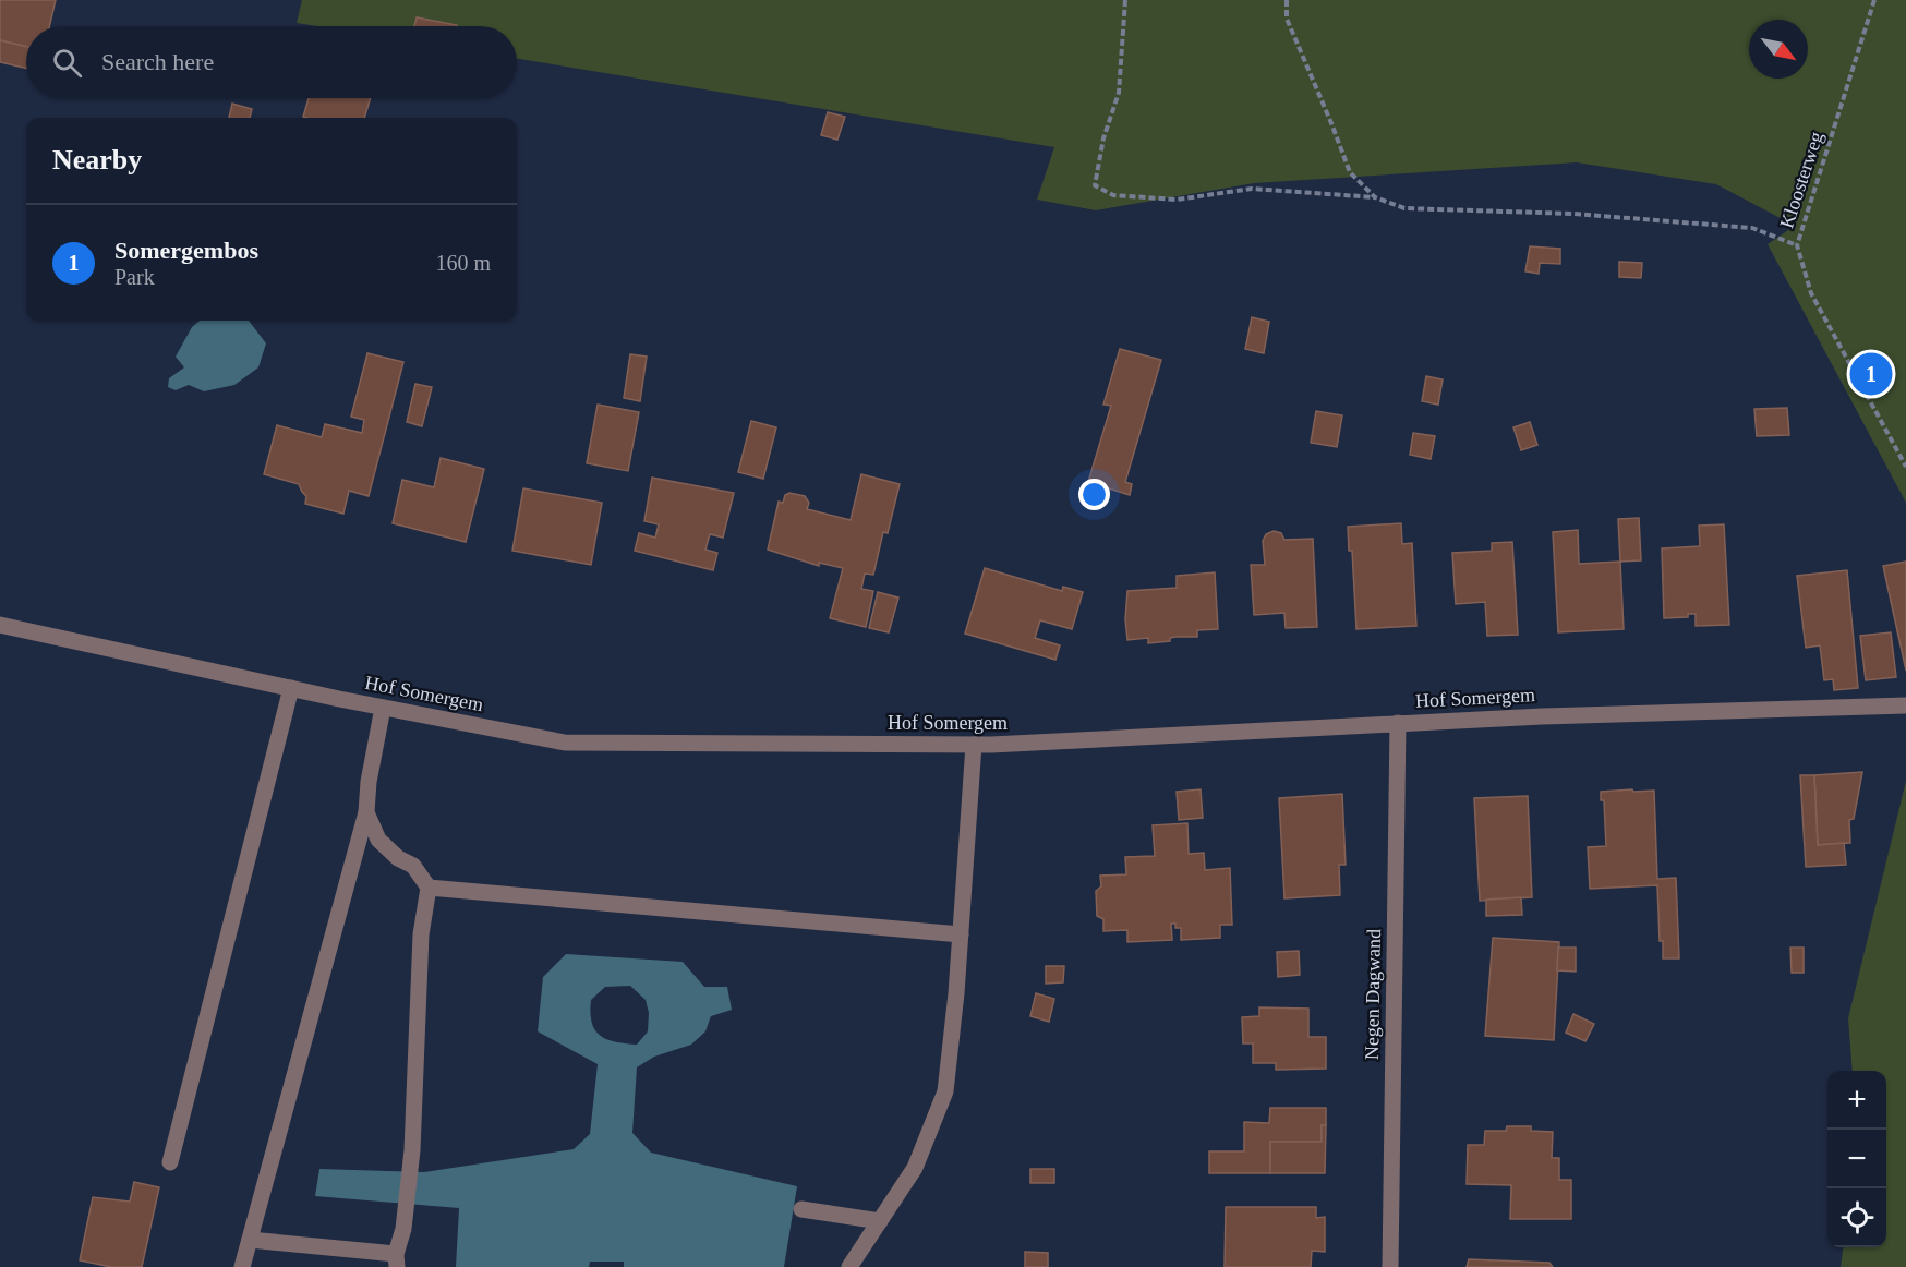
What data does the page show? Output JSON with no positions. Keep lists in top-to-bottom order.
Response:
{
  "streets": {
    "street": ["Hof Somergem", "Negen Dagwand"],
    "path": ["Kloosterweg"]
  },
  "crossings": [
    ["Hof Somergem", "Negen Dagwand"]
  ],
  "north": "bottom right",
  "page": {
    "search": "Search here",
    "heading": "Nearby",
    "list": [
      {
        "mark": "1",
        "name": "Somergembos",
        "note": "Park",
        "value": "160 m"
      }
    ],
    "pins": "1",
    "map_buttons": ["+", "−"]
  }
}
